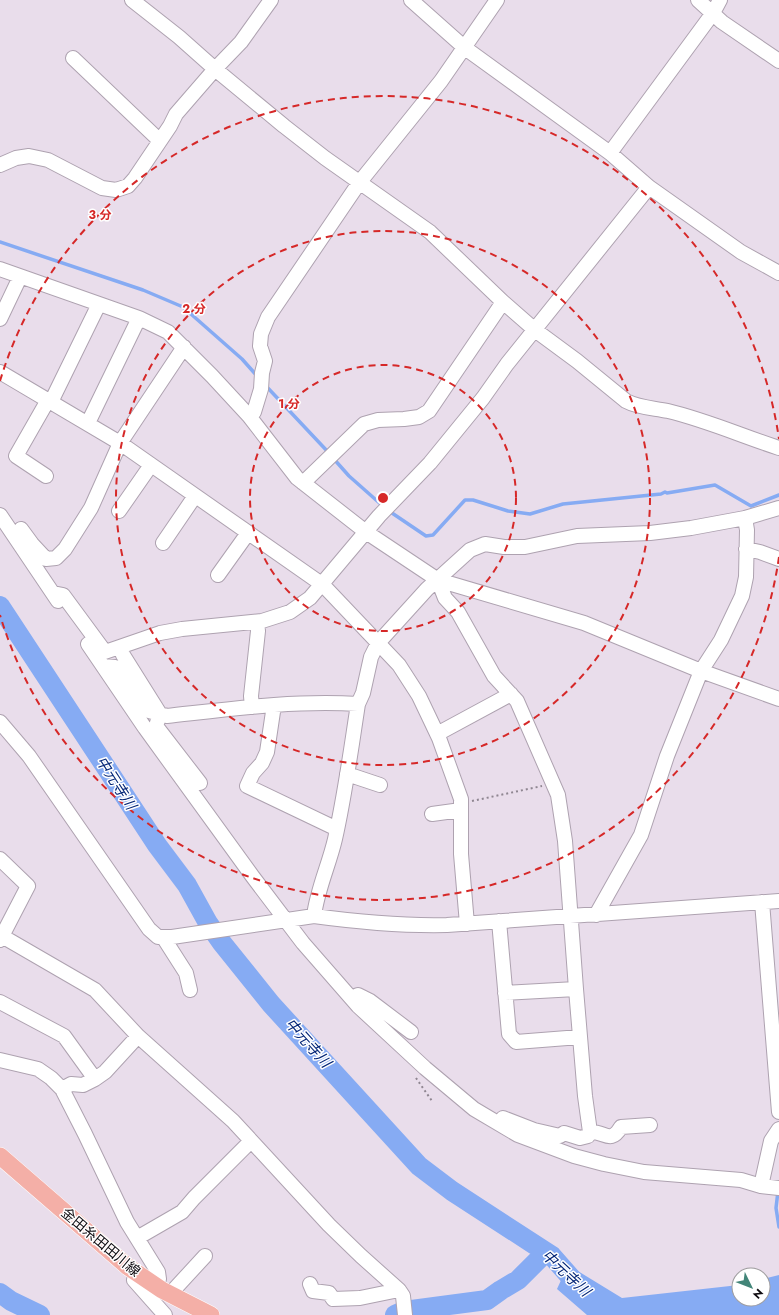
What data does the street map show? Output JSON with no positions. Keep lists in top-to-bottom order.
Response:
{
  "streets": {
    "main road": ["金田糸田田川線"]
  },
  "water": ["中元寺川"],
  "north": "bottom right",
  "rings": ["3 分", "2 分", "1 分"]
}
